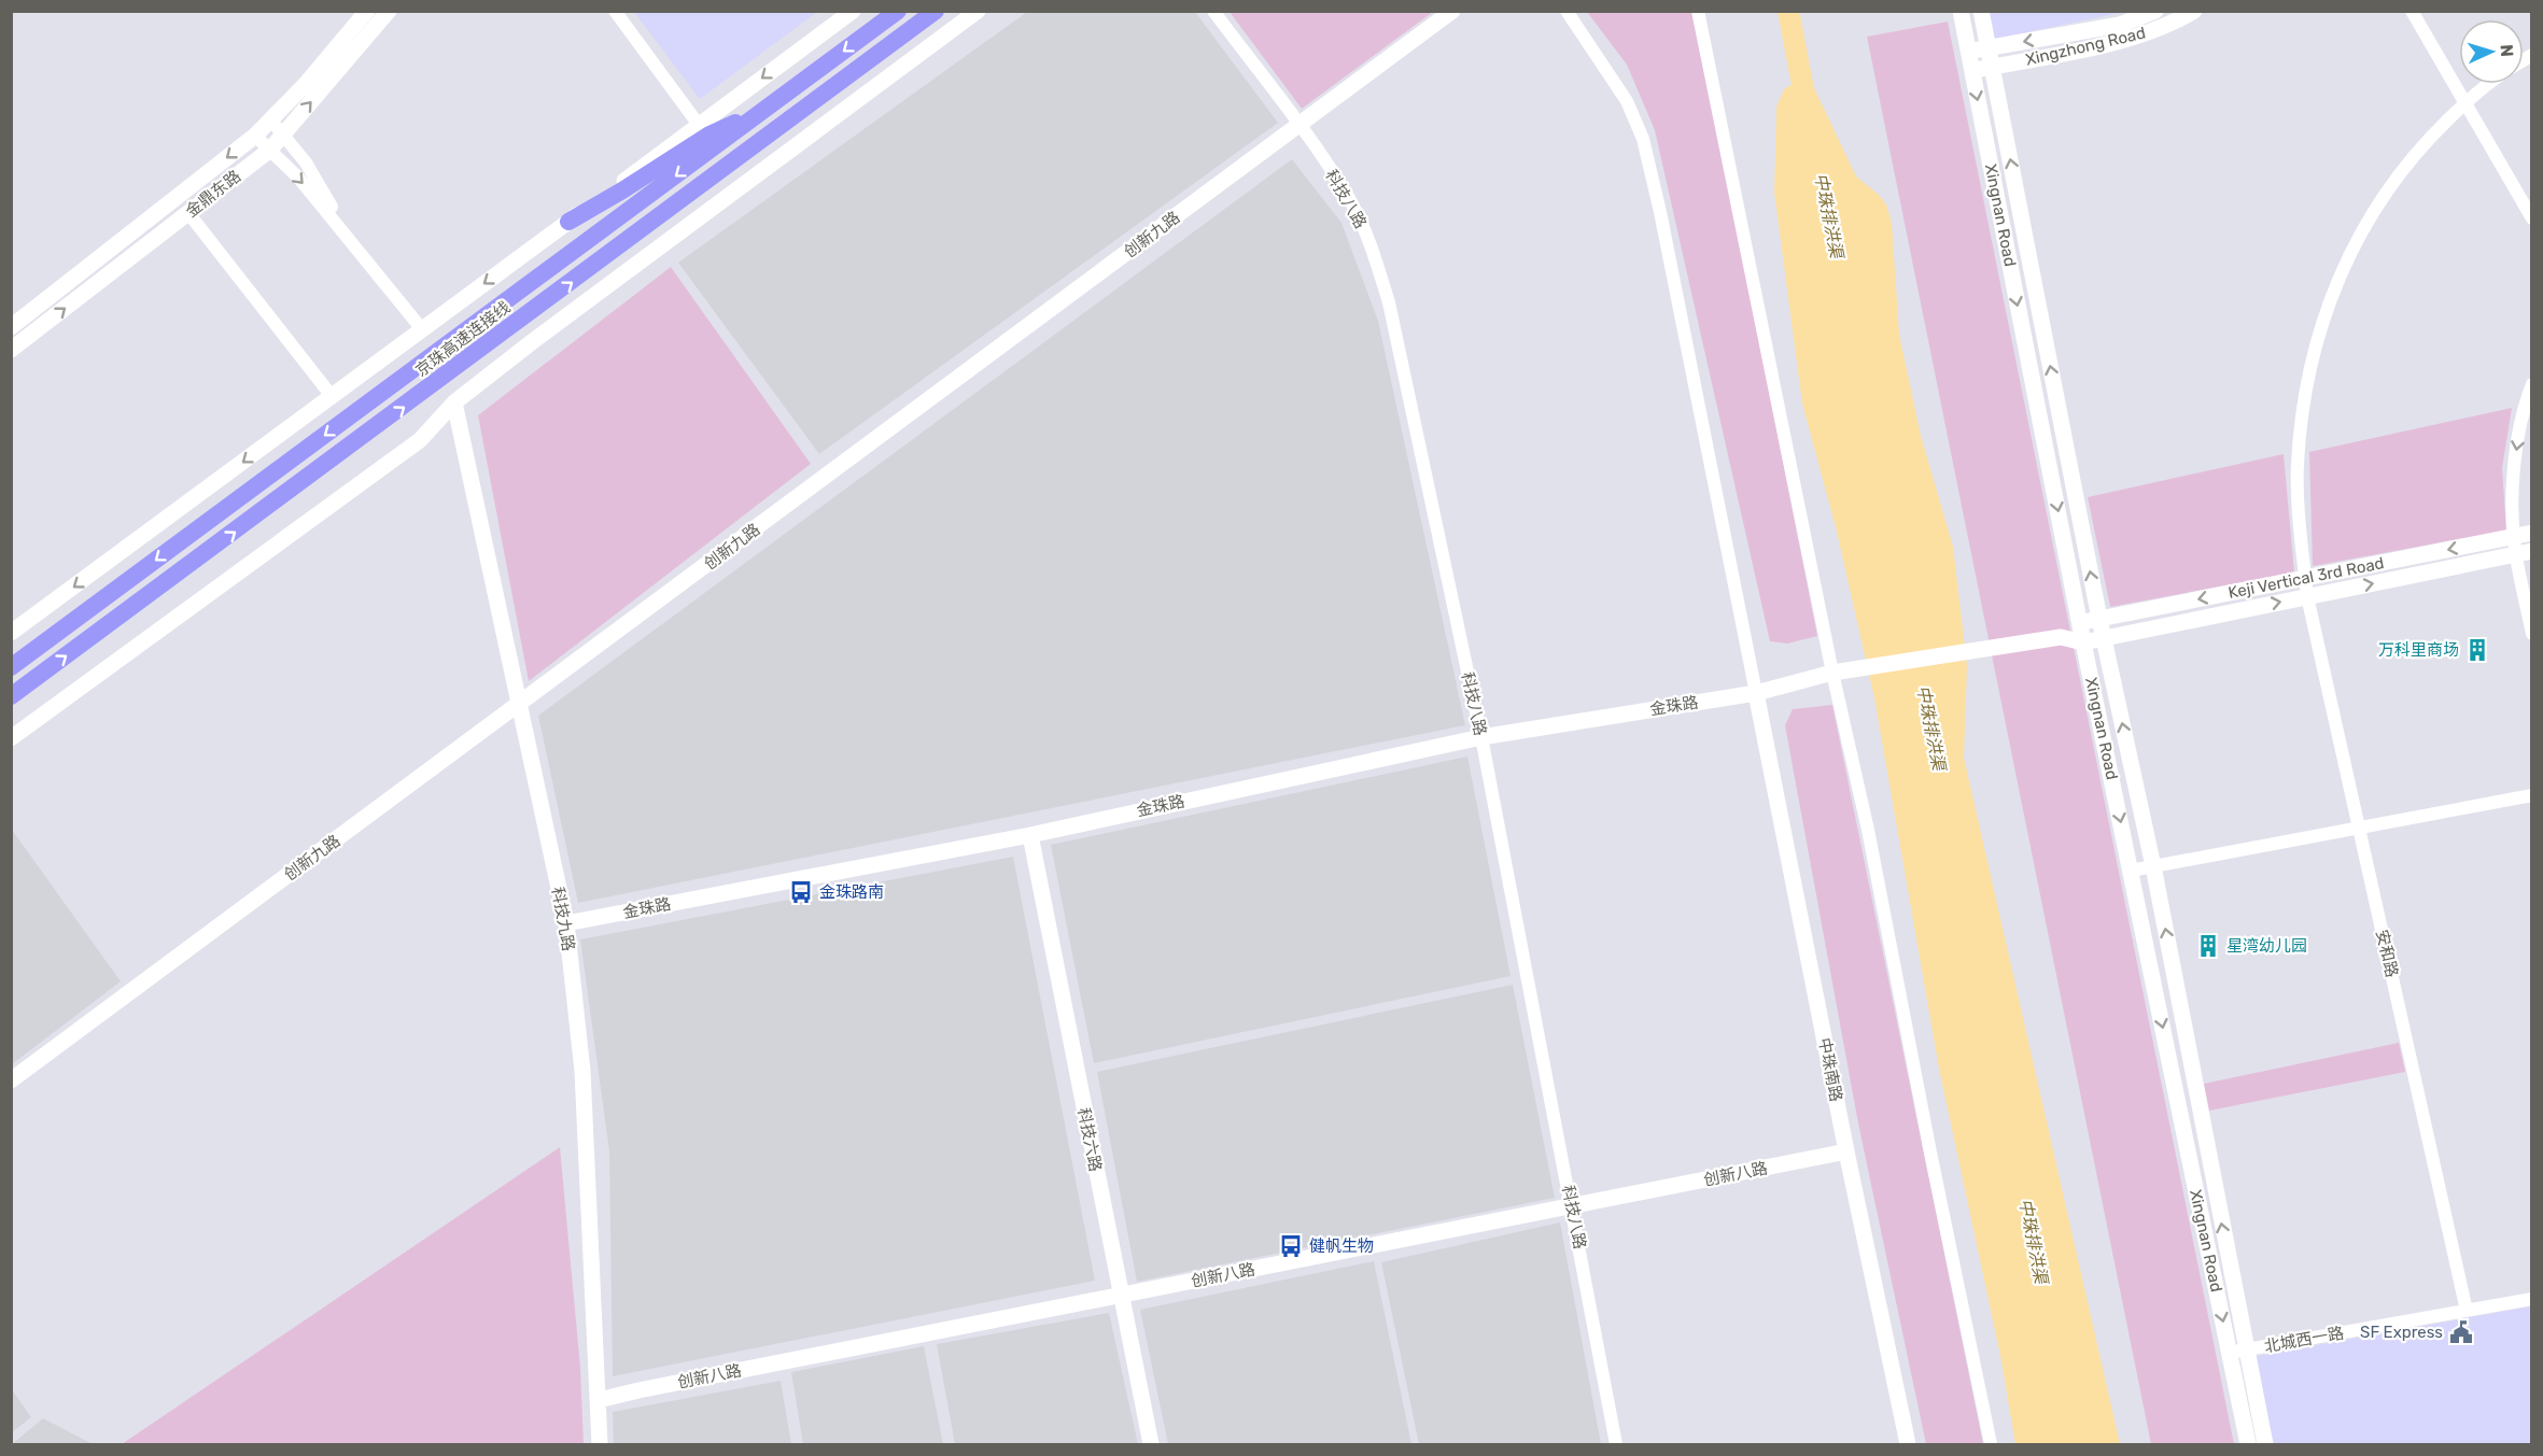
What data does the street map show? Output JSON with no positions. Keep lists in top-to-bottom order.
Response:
{
  "streets": {
    "highway": ["京珠高速连接线"],
    "street": [
      "Xingzhong Road",
      "金鼎东路",
      "科技八路",
      "Xingnan Road",
      "创新九路",
      "Keji Vertical 3rd Road",
      "金珠路",
      "科技九路",
      "安和路",
      "中珠南路",
      "科技六路",
      "创新八路",
      "北城西一路"
    ]
  },
  "crossings": [
    ["Xingzhong Road", "Xingnan Road"],
    ["科技八路", "创新九路"],
    ["科技八路", "金珠路"],
    ["科技八路", "创新八路"],
    ["Xingnan Road", "Keji Vertical 3rd Road"],
    ["Xingnan Road", "北城西一路"],
    ["创新九路", "科技九路"],
    ["Keji Vertical 3rd Road", "安和路"],
    ["金珠路", "科技九路"],
    ["金珠路", "中珠南路"],
    ["金珠路", "科技六路"],
    ["科技九路", "创新八路"],
    ["安和路", "北城西一路"],
    ["中珠南路", "创新八路"],
    ["科技六路", "创新八路"]
  ],
  "water": ["中珠排洪渠"],
  "places": {
    "building": ["万科里商场", "星湾幼儿园"],
    "bus stop": ["金珠路南", "健帆生物"],
    "public building": ["SF Express"]
  },
  "north": "right"
}
